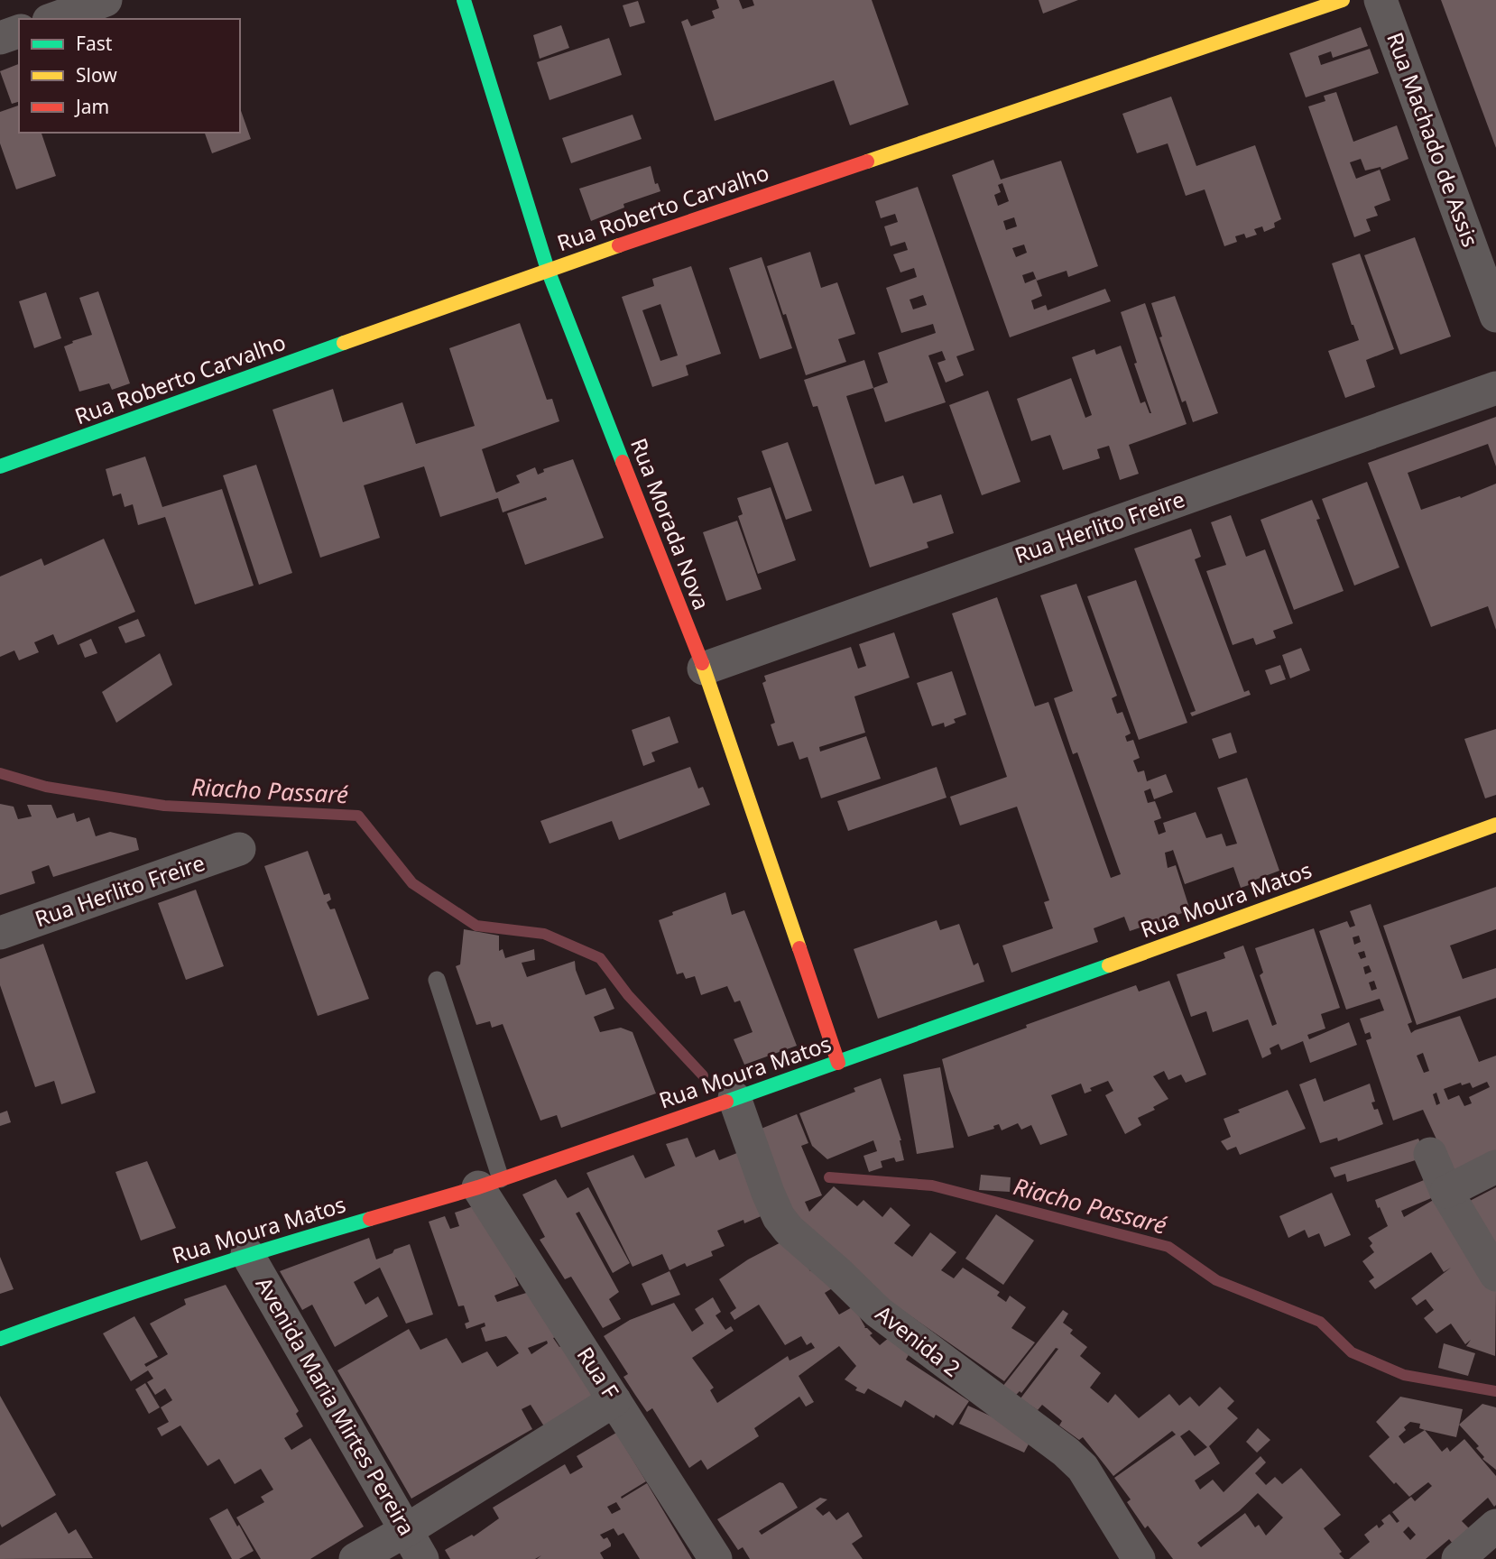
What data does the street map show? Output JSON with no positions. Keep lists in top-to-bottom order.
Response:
{
  "streets": {
    "street": [
      "Rua Machado de Assis",
      "Rua Roberto Carvalho",
      "Rua Morada Nova",
      "Rua Herlito Freire",
      "Rua Moura Matos",
      "Avenida 2",
      "Rua F",
      "Avenida Maria Mirtes Pereira"
    ]
  },
  "crossings": [
    ["Rua Roberto Carvalho", "Rua Morada Nova"],
    ["Rua Morada Nova", "Rua Herlito Freire"],
    ["Rua Morada Nova", "Rua Moura Matos"],
    ["Rua Moura Matos", "Avenida 2"],
    ["Rua Moura Matos", "Rua F"],
    ["Rua Moura Matos", "Avenida Maria Mirtes Pereira"]
  ],
  "water": ["Riacho Passaré"],
  "legend": ["Fast", "Slow", "Jam"]
}
